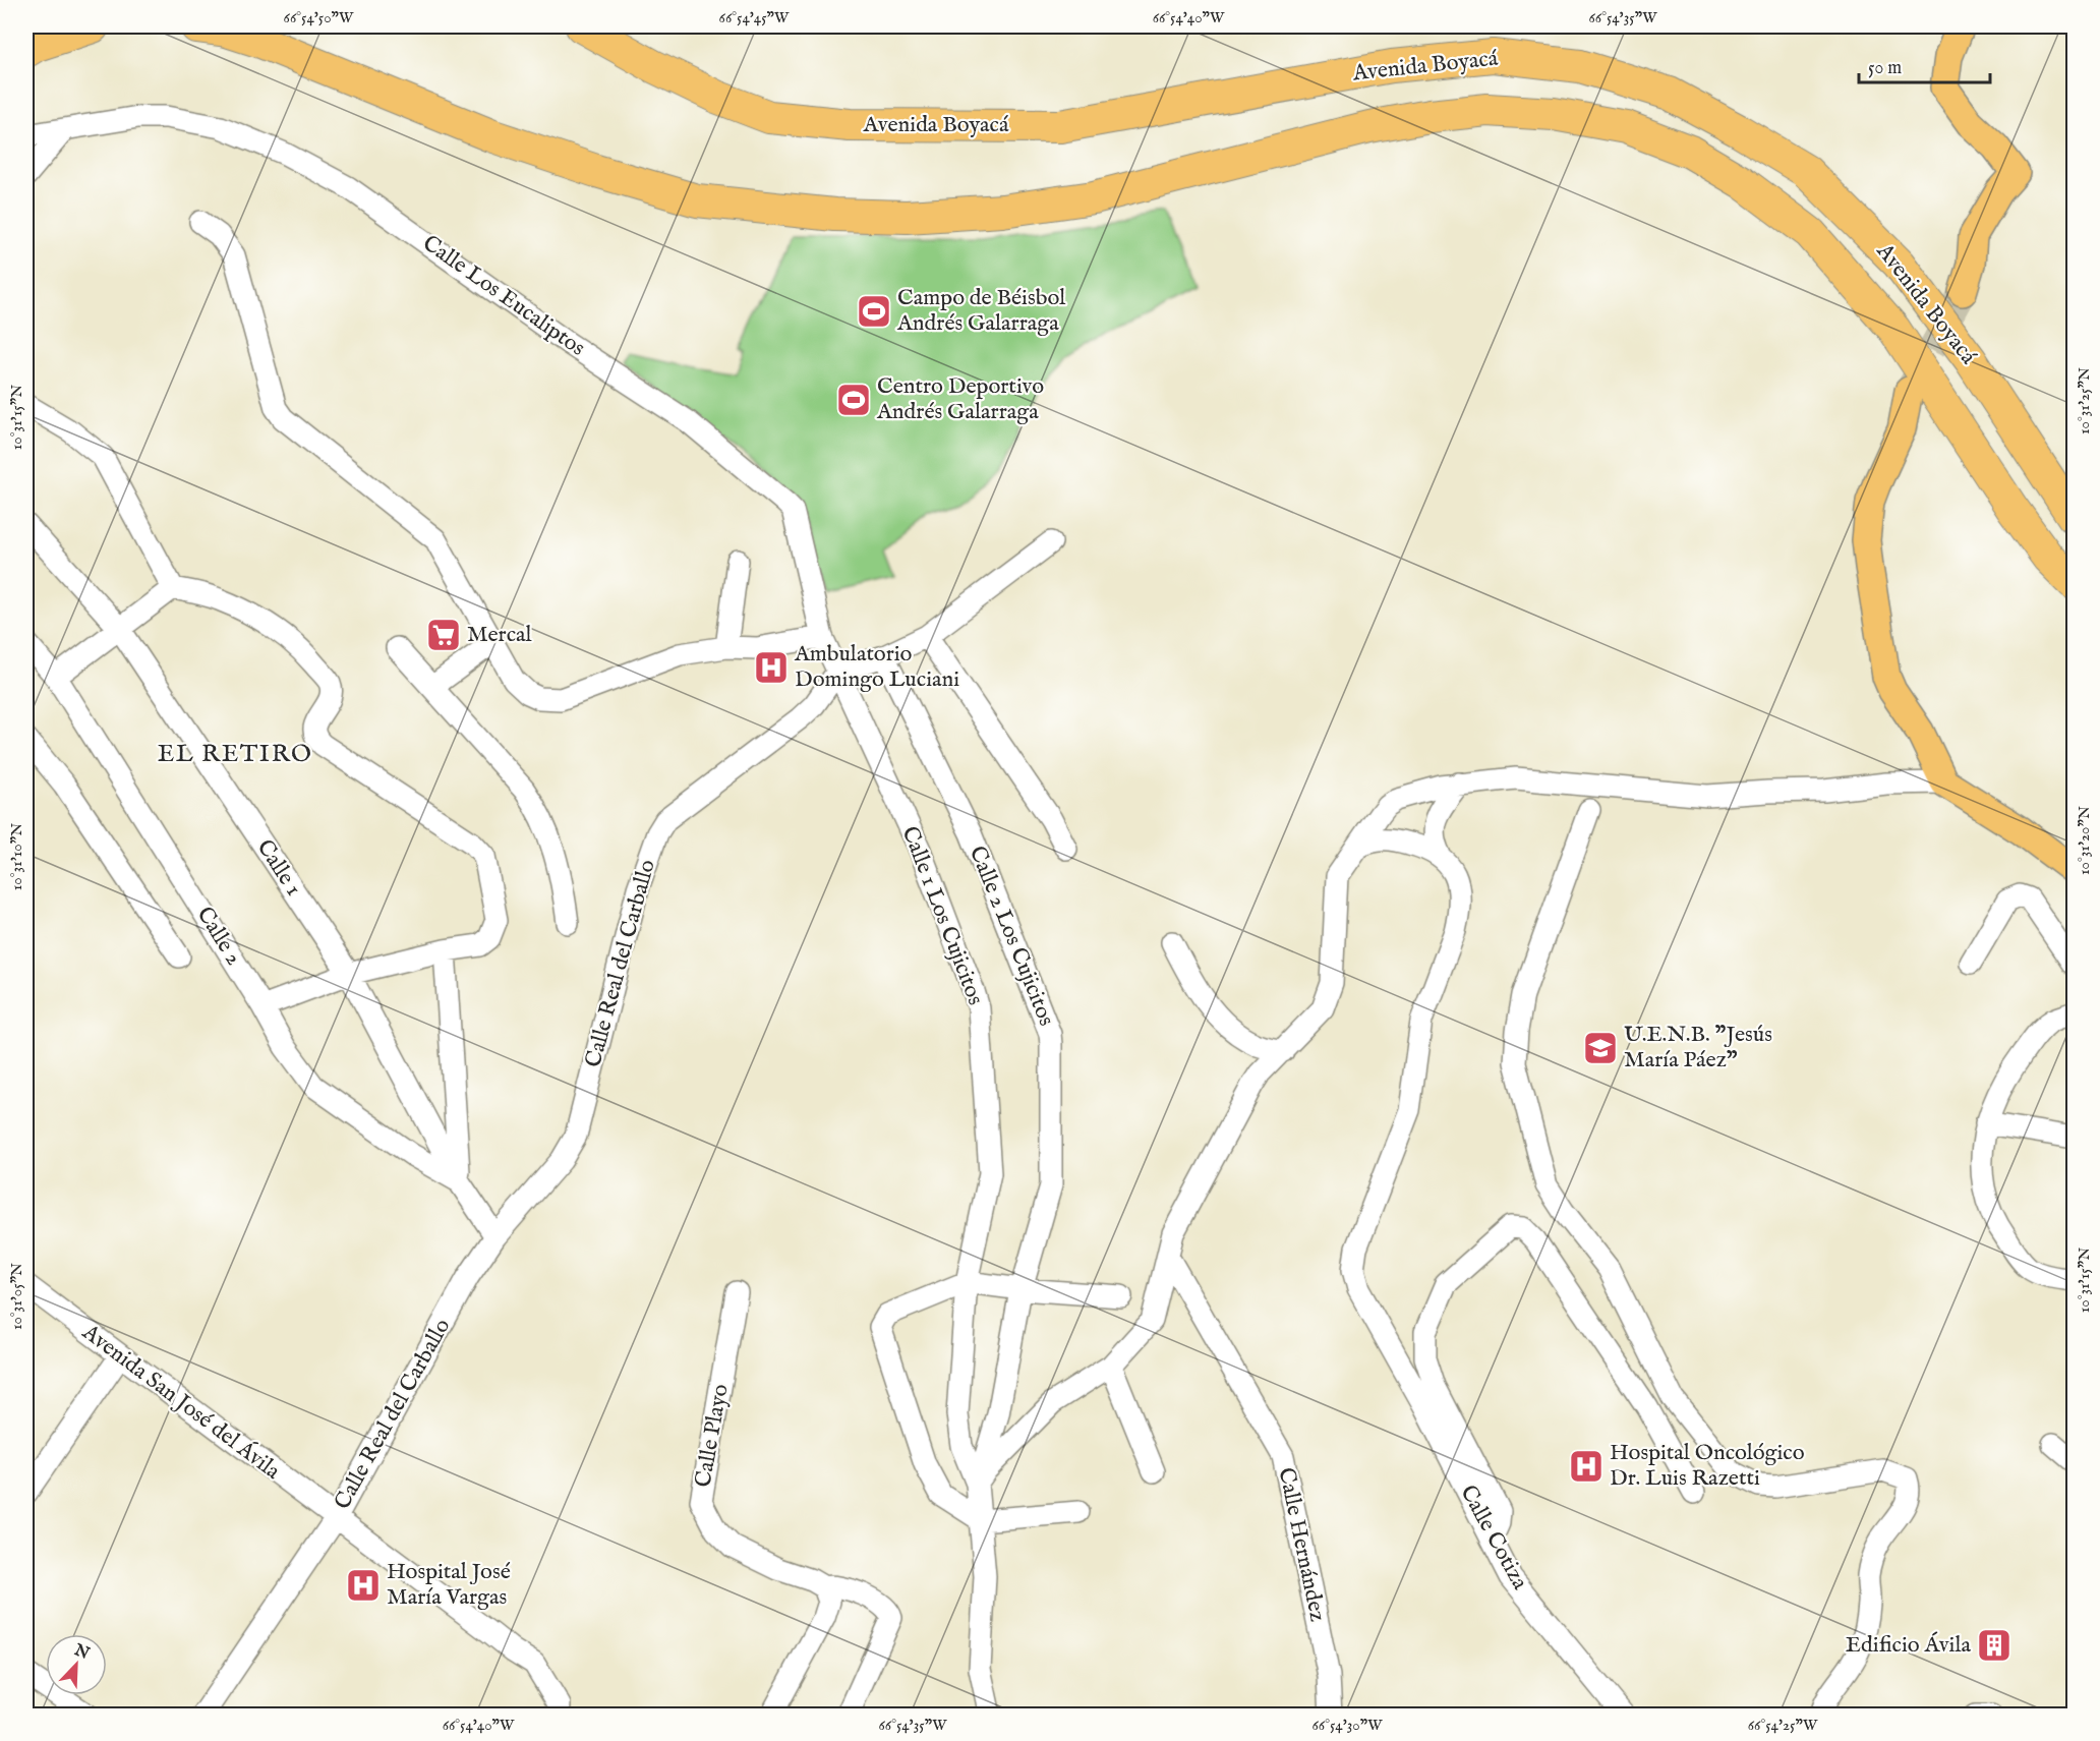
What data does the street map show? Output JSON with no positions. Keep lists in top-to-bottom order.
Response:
{
  "streets": {
    "highway": ["Avenida Boyacá"],
    "street": [
      "Calle Los Eucaliptos",
      "Calle 1",
      "Calle 1 Los Cujicitos",
      "Calle 2",
      "Calle 2 Los Cujicitos",
      "Calle Real del Carballo",
      "Avenida San José del Ávila",
      "Calle Playo",
      "Calle Cotiza",
      "Calle Hernández"
    ]
  },
  "crossings": [
    ["Calle Los Eucaliptos", "Calle 1 Los Cujicitos"],
    ["Calle Los Eucaliptos", "Calle Real del Carballo"],
    ["Calle 1", "Calle 2"],
    ["Calle 1", "Calle Real del Carballo"],
    ["Calle 1 Los Cujicitos", "Calle 2 Los Cujicitos"],
    ["Calle 1 Los Cujicitos", "Calle Real del Carballo"],
    ["Calle Real del Carballo", "Avenida San José del Ávila"]
  ],
  "districts": ["EL RETIRO"],
  "places": {
    "sports": ["Campo de Béisbol Andrés Galarraga", "Centro Deportivo Andrés Galarraga"],
    "supermarket": ["Mercal"],
    "hospital": ["Ambulatorio Domingo Luciani", "Hospital Oncológico Dr. Luis Razetti", "Hospital José María Vargas"],
    "school or university": ["U.E.N.B. \"Jesús María Páez\""],
    "building": ["Edificio Ávila"]
  },
  "scale_bar": "50 m",
  "north": "top right",
  "coordinates": [
    "66°54'50\"W",
    "66°54'45\"W",
    "66°54'40\"W",
    "66°54'35\"W",
    "10°31'25\"N",
    "10°31'15\"N",
    "10°31'20\"N",
    "10°31'10\"N",
    "10°31'05\"N",
    "66°54'30\"W",
    "66°54'25\"W"
  ]
}
